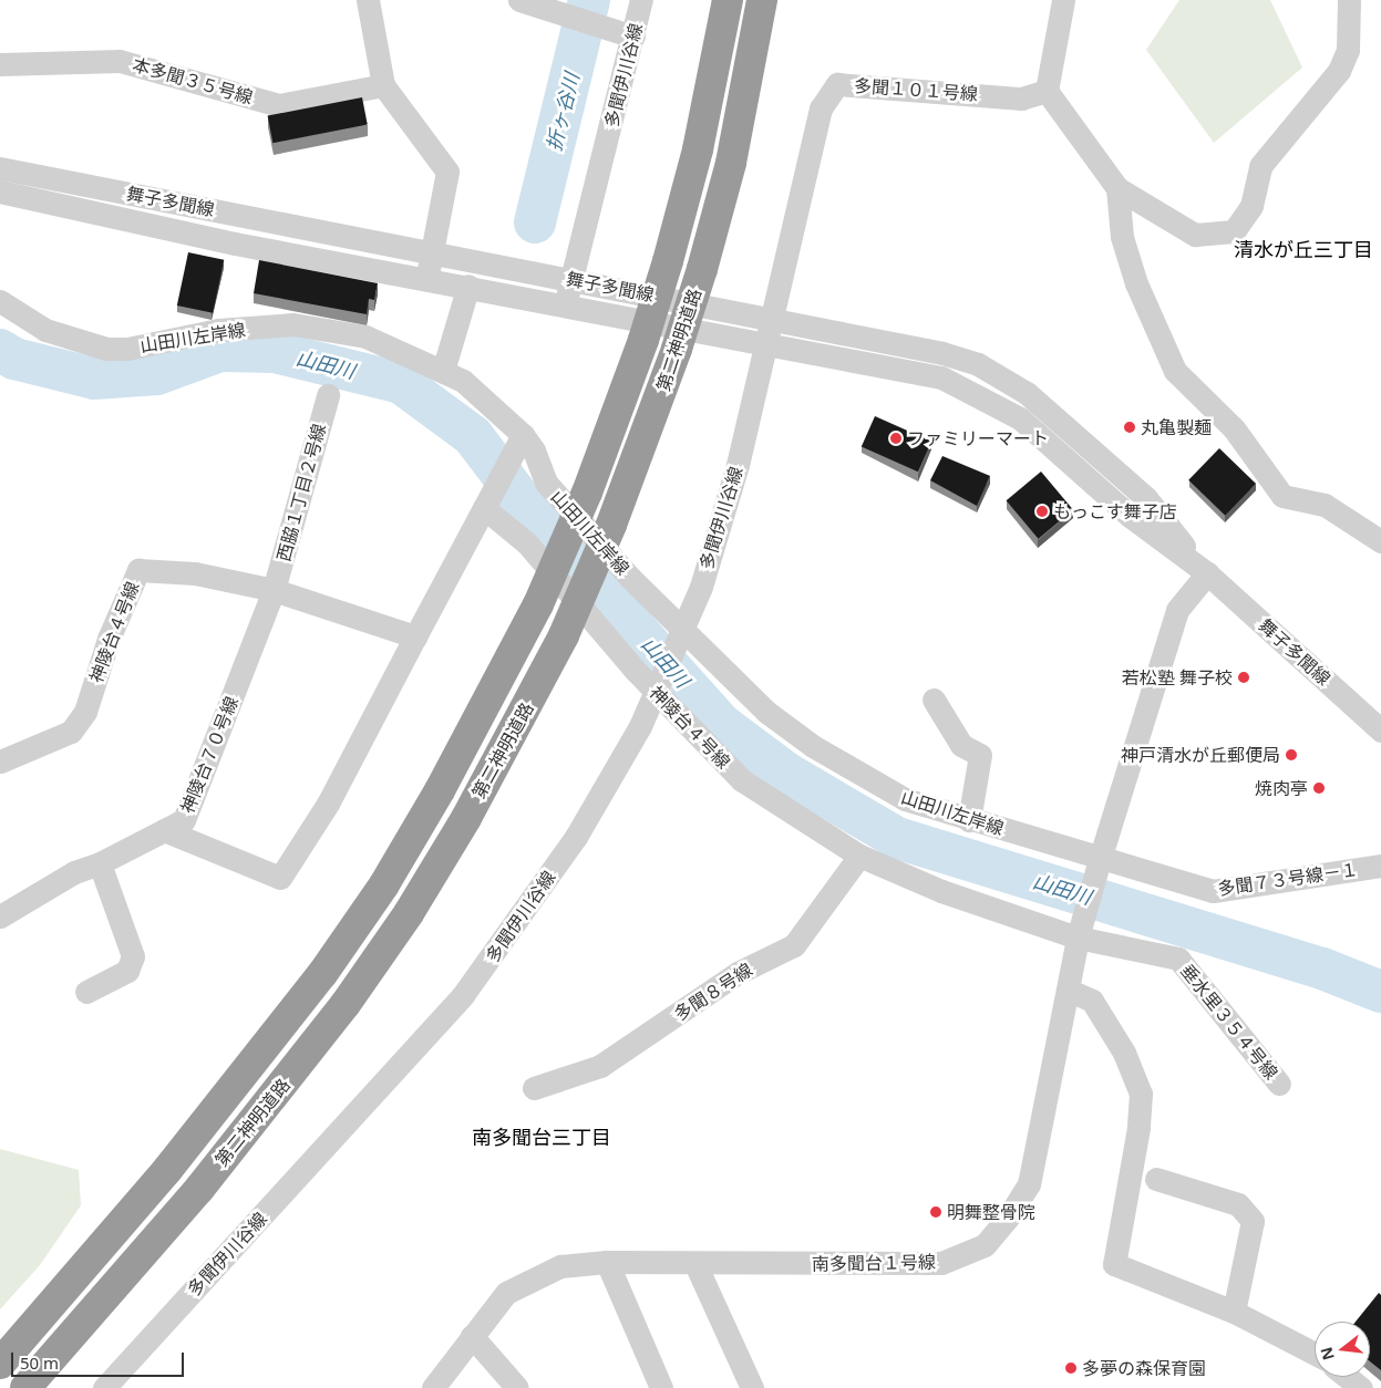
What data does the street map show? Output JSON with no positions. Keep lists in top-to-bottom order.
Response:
{
  "streets": {
    "highway": ["第二神明道路"],
    "street": [
      "多聞伊川谷線",
      "本多聞３５号線",
      "多聞１０１号線",
      "舞子多聞線",
      "山田川左岸線",
      "西脇１丁目２号線",
      "神陵台４号線",
      "神陵台７０号線",
      "多聞７３号線－１",
      "多聞８号線",
      "垂水里３５４号線",
      "南多聞台１号線"
    ]
  },
  "crossings": [
    ["多聞伊川谷線", "多聞１０１号線"],
    ["多聞伊川谷線", "舞子多聞線"],
    ["多聞１０１号線", "舞子多聞線"],
    ["舞子多聞線", "南多聞台１号線"],
    ["山田川左岸線", "多聞７３号線－１"],
    ["山田川左岸線", "南多聞台１号線"],
    ["西脇１丁目２号線", "神陵台４号線"],
    ["西脇１丁目２号線", "神陵台７０号線"],
    ["神陵台４号線", "神陵台７０号線"],
    ["神陵台４号線", "多聞８号線"],
    ["神陵台４号線", "垂水里３５４号線"],
    ["神陵台４号線", "南多聞台１号線"],
    ["多聞７３号線－１", "南多聞台１号線"]
  ],
  "districts": ["清水が丘三丁目", "南多聞台三丁目"],
  "water": ["折ヶ谷川", "山田川"],
  "places": [
    "丸亀製麺",
    "ファミリーマート",
    "もっこす舞子店",
    "若松塾 舞子校",
    "神戸清水が丘郵便局",
    "焼肉亭",
    "明舞整骨院",
    "多夢の森保育園"
  ],
  "scale_bar": "50 m",
  "north": "left"
}
